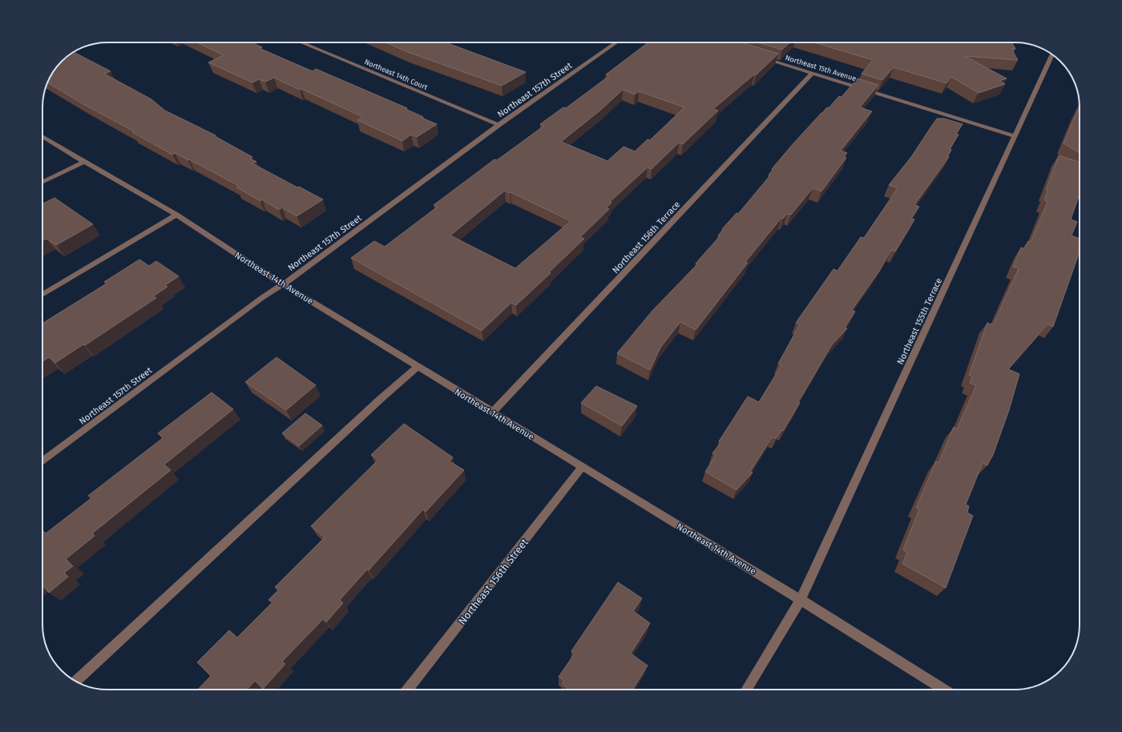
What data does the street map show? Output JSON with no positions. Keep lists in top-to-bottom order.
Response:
{
  "streets": {
    "street": [
      "Northeast 15th Avenue",
      "Northeast 14th Court",
      "Northeast 157th Street",
      "Northeast 156th Terrace",
      "Northeast 14th Avenue",
      "Northeast 155th Terrace",
      "Northeast 156th Street"
    ]
  },
  "crossings": [
    ["Northeast 15th Avenue", "Northeast 156th Terrace"],
    ["Northeast 15th Avenue", "Northeast 155th Terrace"],
    ["Northeast 14th Court", "Northeast 157th Street"],
    ["Northeast 157th Street", "Northeast 14th Avenue"],
    ["Northeast 156th Terrace", "Northeast 14th Avenue"],
    ["Northeast 14th Avenue", "Northeast 155th Terrace"],
    ["Northeast 14th Avenue", "Northeast 156th Street"]
  ]
}
